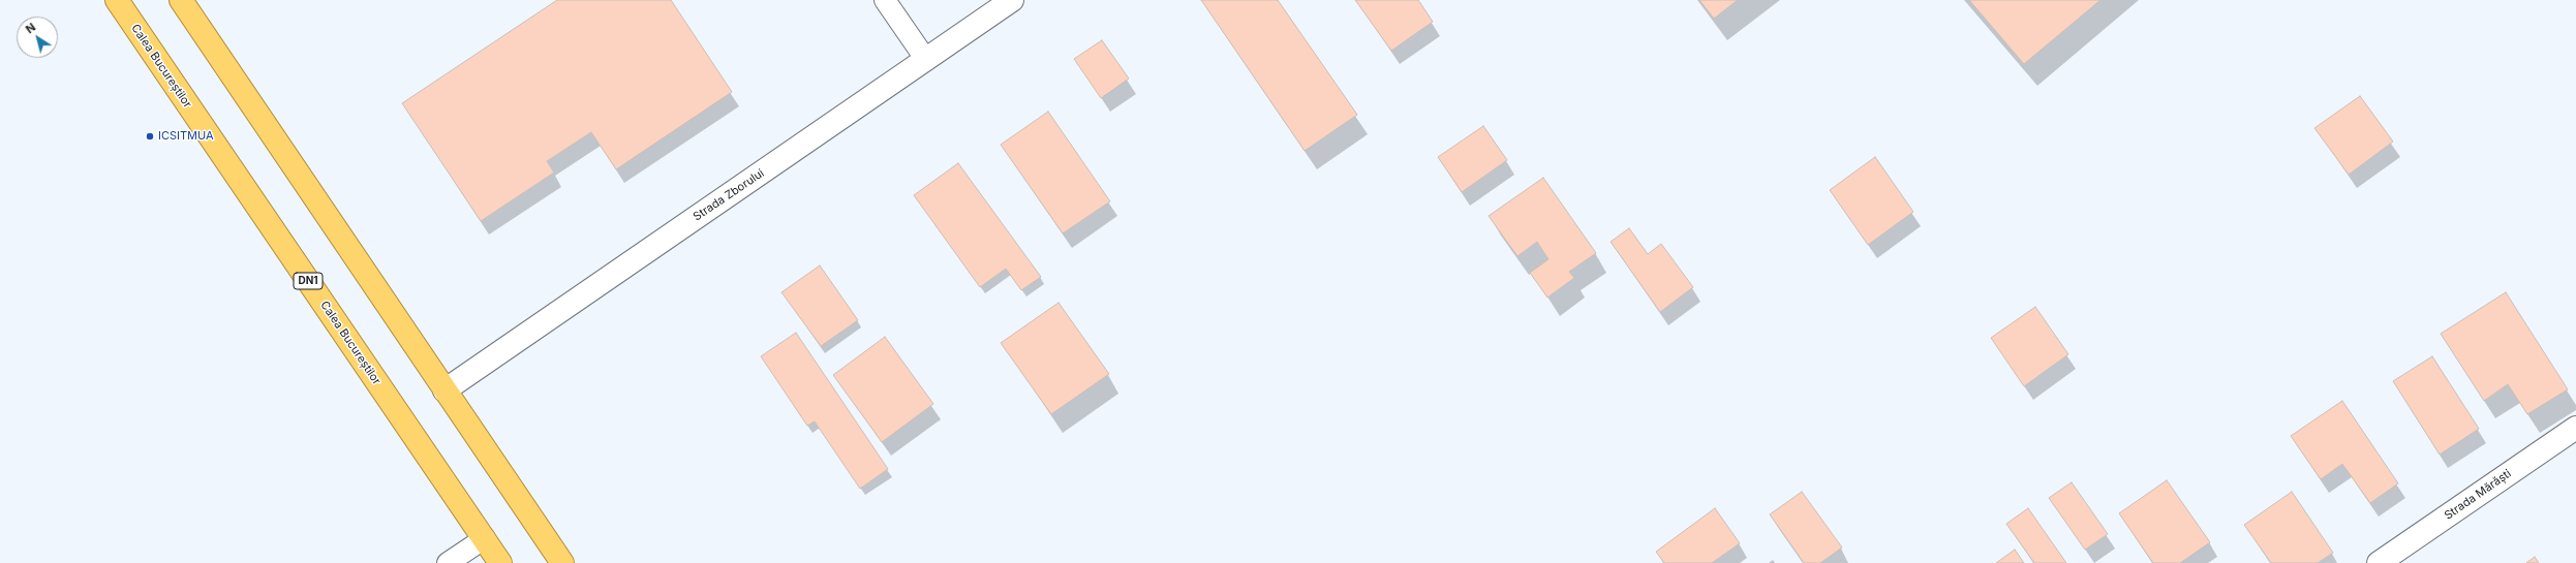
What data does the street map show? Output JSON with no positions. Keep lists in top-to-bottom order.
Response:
{
  "streets": {
    "highway": ["Calea Bucureștilor", "DN1"],
    "street": ["Strada Zborului", "Strada Mărăști"]
  },
  "places": ["ICSITMUA"],
  "north": "top left"
}
